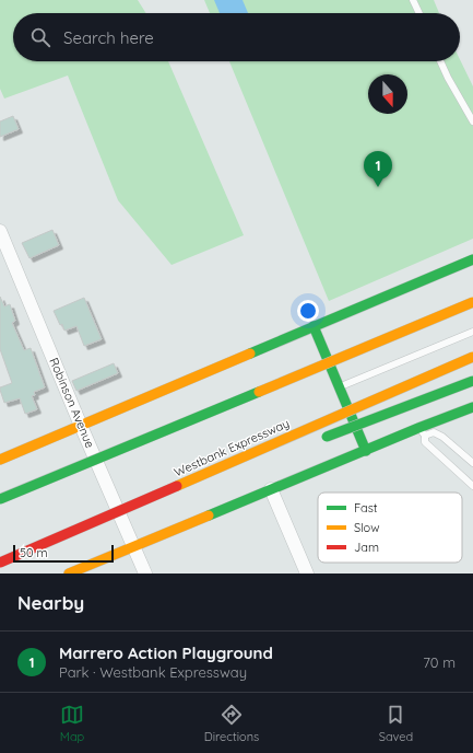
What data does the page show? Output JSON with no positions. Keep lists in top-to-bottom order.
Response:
{
  "streets": {
    "main road": ["Westbank Expressway"],
    "street": ["Robinson Avenue"]
  },
  "legend": ["Fast", "Slow", "Jam"],
  "scale_bar": "50 m",
  "north": "bottom",
  "page": {
    "search": "Search here",
    "pins": "1",
    "scale": "50 m",
    "heading": "Nearby",
    "list": [
      {
        "mark": "1",
        "name": "Marrero Action Playground",
        "note": "Park · Westbank Expressway",
        "value": "70 m"
      }
    ],
    "nav": ["Map", "Directions", "Saved"]
  }
}
